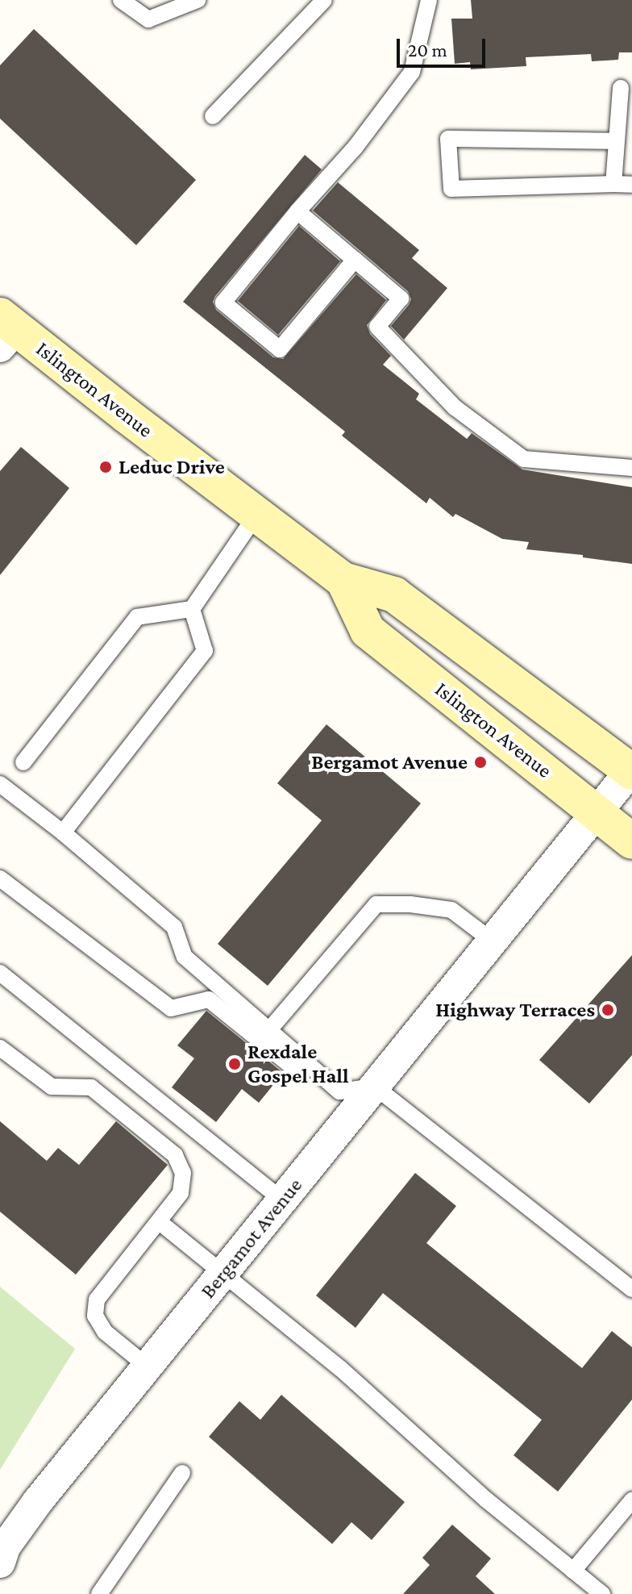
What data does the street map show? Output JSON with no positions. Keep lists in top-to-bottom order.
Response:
{
  "streets": {
    "main road": ["Islington Avenue"],
    "street": ["Bergamot Avenue"]
  },
  "crossings": [
    ["Islington Avenue", "Bergamot Avenue"]
  ],
  "places": [
    "Leduc Drive",
    "Bergamot Avenue",
    "Highway Terraces",
    "Rexdale Gospel Hall"
  ],
  "scale_bar": "20 m"
}
